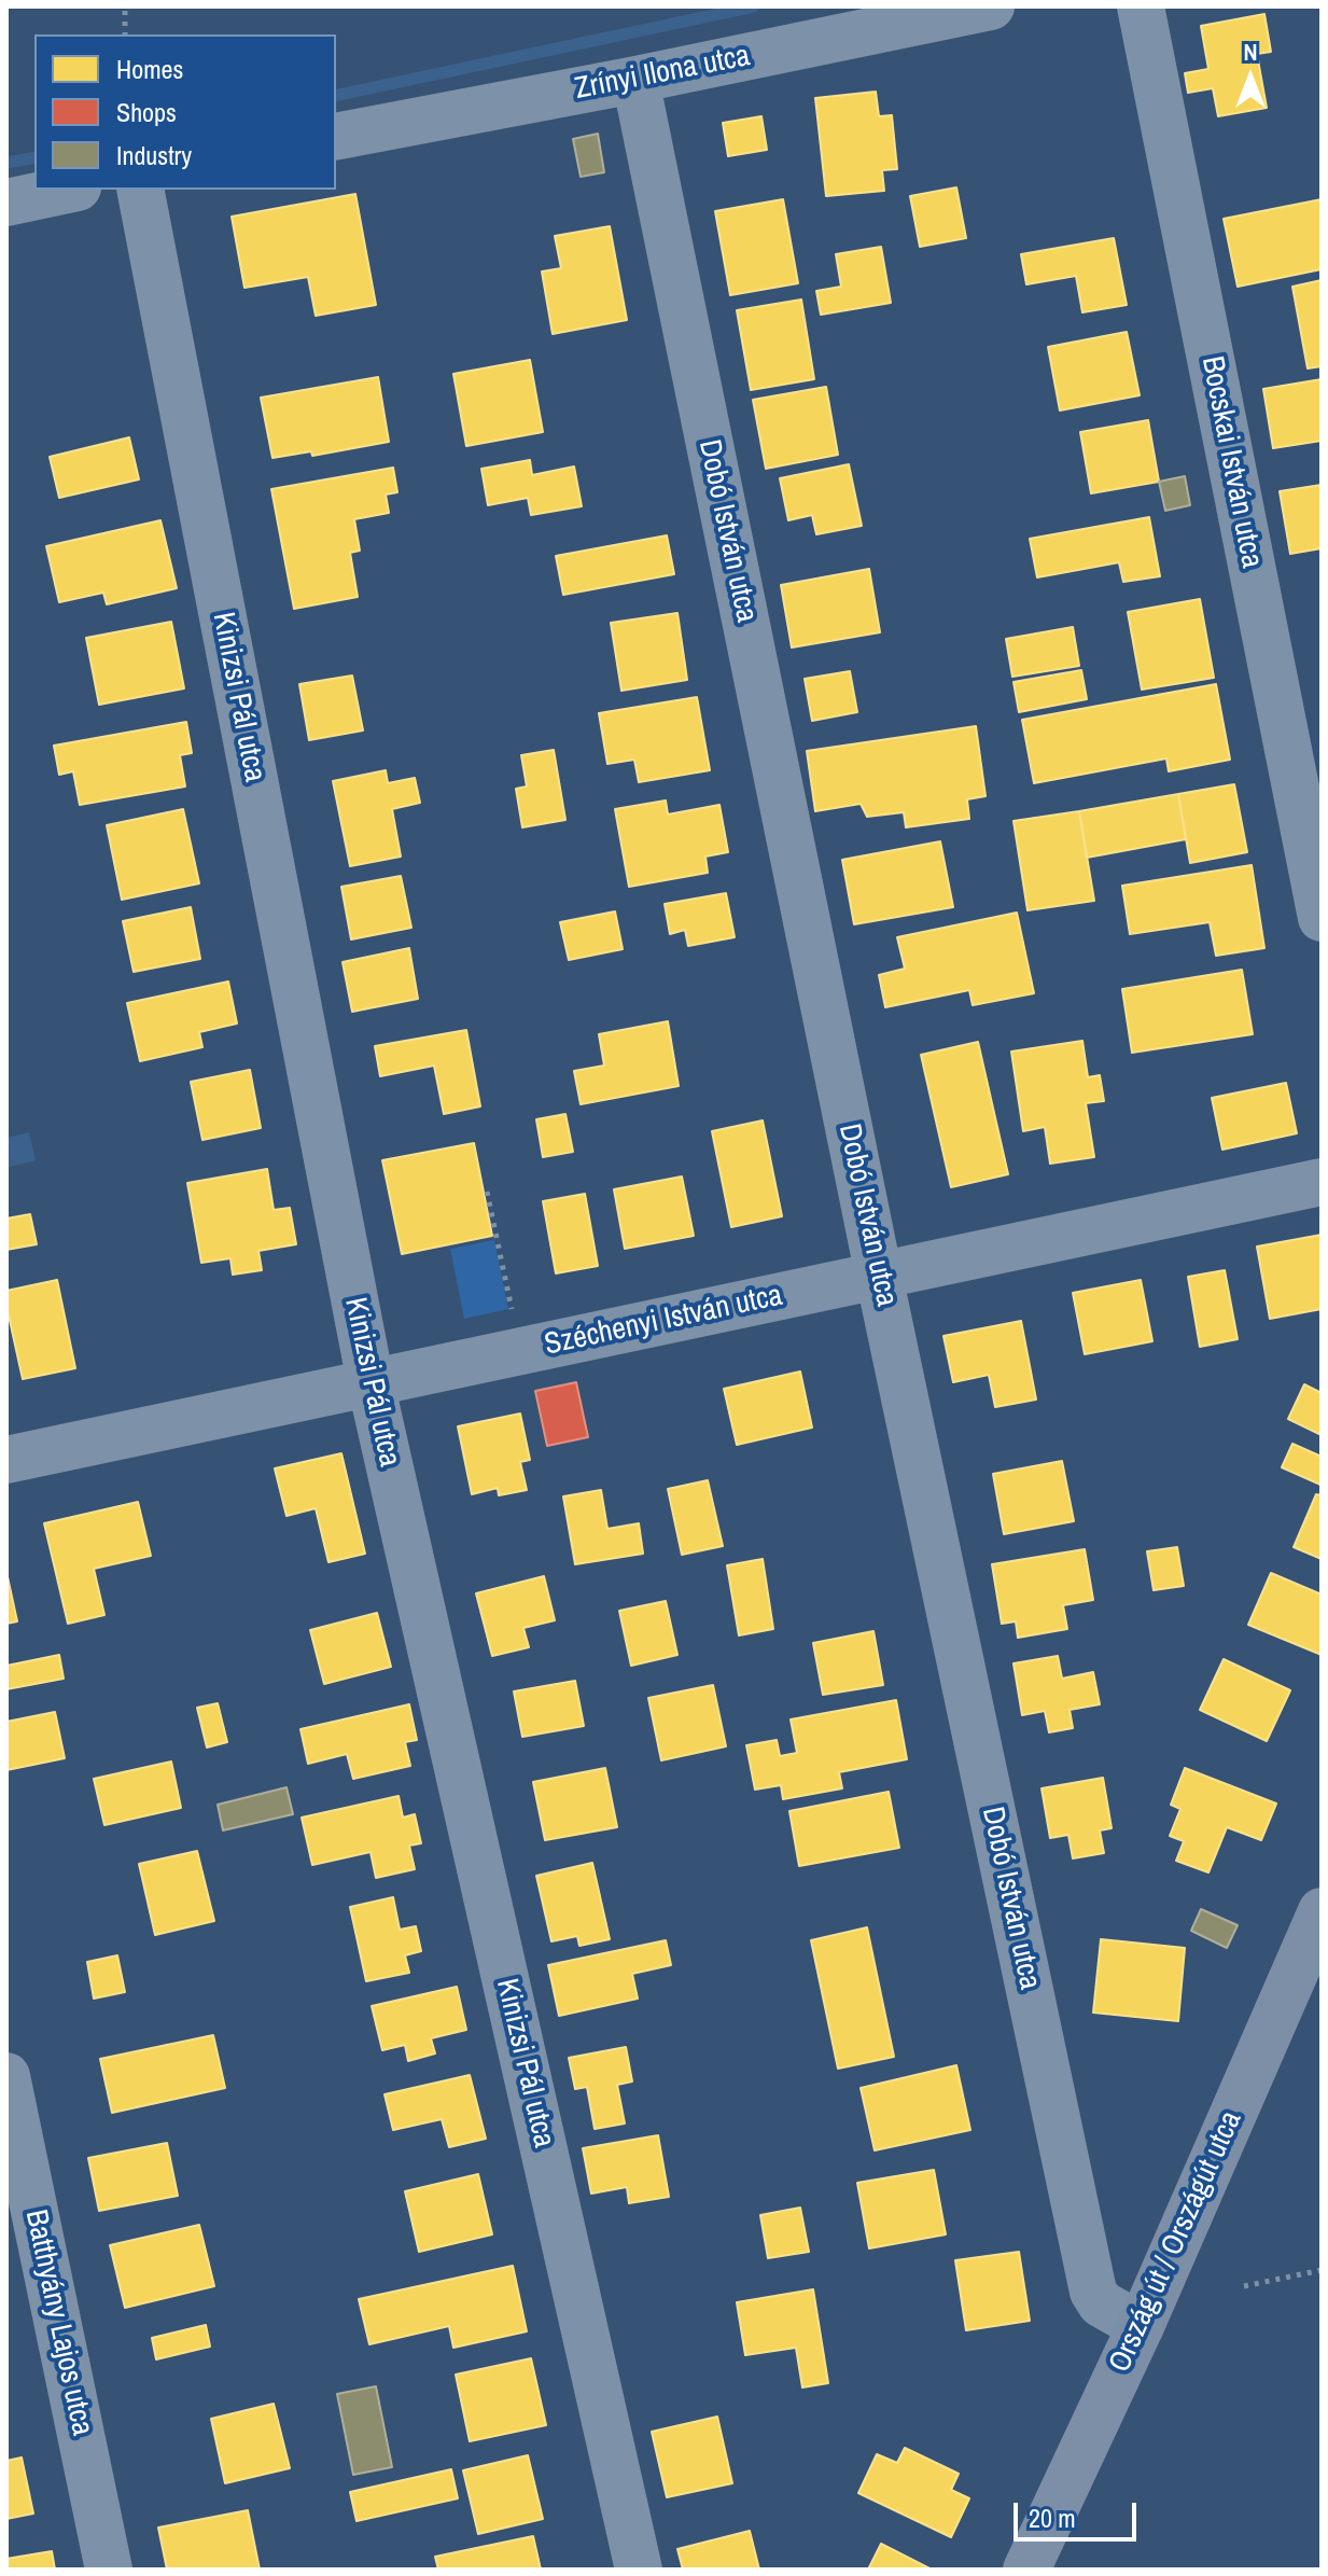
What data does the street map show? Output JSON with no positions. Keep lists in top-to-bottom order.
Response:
{
  "streets": {
    "main road": ["Ország út / Országút utca"],
    "street": [
      "Zrínyi Ilona utca",
      "Bocskai István utca",
      "Dobó István utca",
      "Kinizsi Pál utca",
      "Széchenyi István utca",
      "Batthyány Lajos utca"
    ]
  },
  "crossings": [
    ["Zrínyi Ilona utca", "Dobó István utca"],
    ["Dobó István utca", "Széchenyi István utca"],
    ["Dobó István utca", "Ország út / Országút utca"],
    ["Kinizsi Pál utca", "Széchenyi István utca"]
  ],
  "legend": ["Homes", "Shops", "Industry"],
  "scale_bar": "20 m",
  "north": "top"
}
